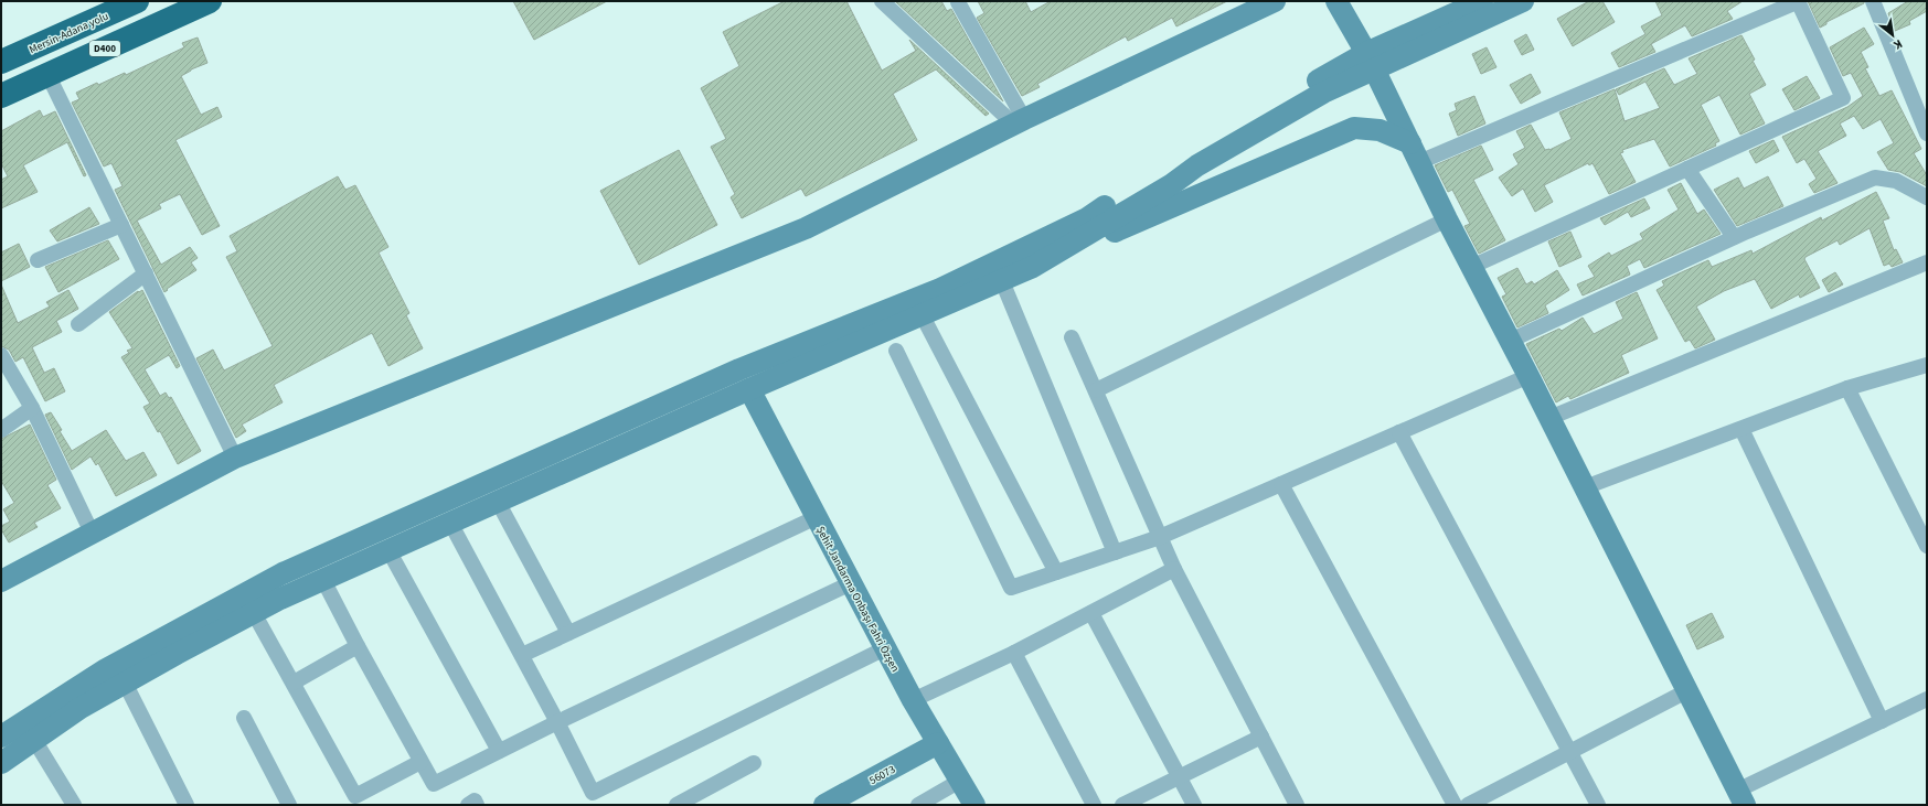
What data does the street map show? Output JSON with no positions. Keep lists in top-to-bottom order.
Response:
{
  "streets": {
    "highway": ["Mersin-Adana yolu", "D400"],
    "main road": ["Şehit Jandarma Onbaşı Fahri Özşen", "56073"]
  },
  "crossings": [
    ["Şehit Jandarma Onbaşı Fahri Özşen", "56073"]
  ],
  "north": "bottom right"
}
